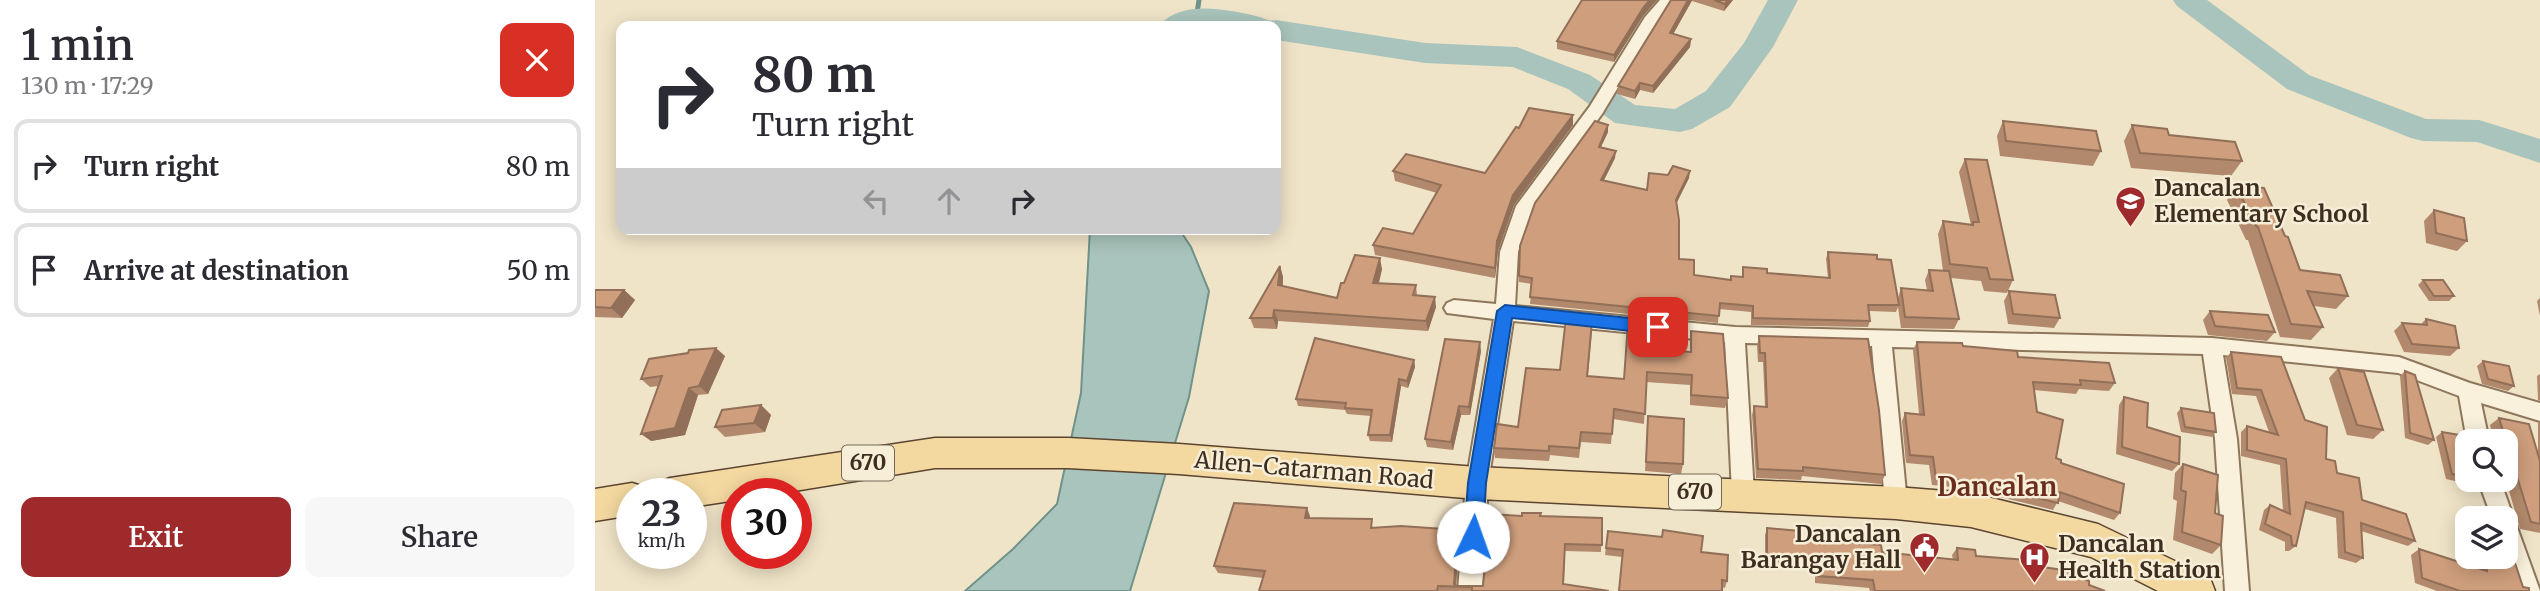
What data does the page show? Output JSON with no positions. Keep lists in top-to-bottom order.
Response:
{
  "streets": {
    "main road": ["670", "Allen-Catarman Road"]
  },
  "districts": ["Dancalan"],
  "places": {
    "school or university": ["Dancalan Elementary School"],
    "public building": ["Dancalan Barangay Hall"],
    "hospital": ["Dancalan Health Station"]
  },
  "page": {
    "heading": ["1 min", "130 m · 17:29"],
    "turn": ["80 m", "Turn right"],
    "list": [
      {
        "name": "Turn right",
        "value": "80 m"
      },
      {
        "name": "Arrive at destination",
        "value": "50 m"
      }
    ],
    "speed": "23 km/h",
    "limit": "30",
    "buttons": ["Exit", "Share"]
  }
}
